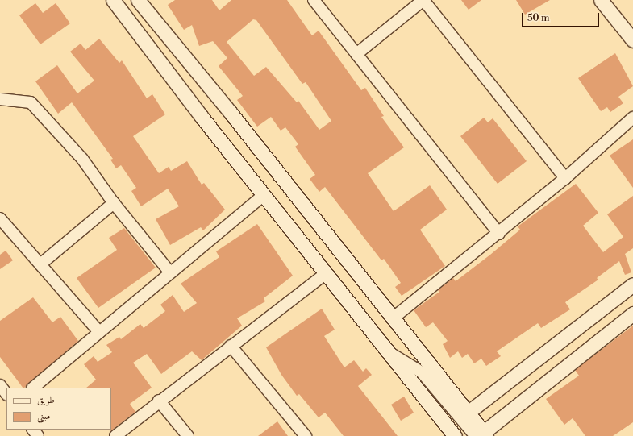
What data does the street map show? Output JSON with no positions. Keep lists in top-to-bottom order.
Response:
{
  "legend": ["طريق", "مبنى"],
  "scale_bar": "50 m"
}
